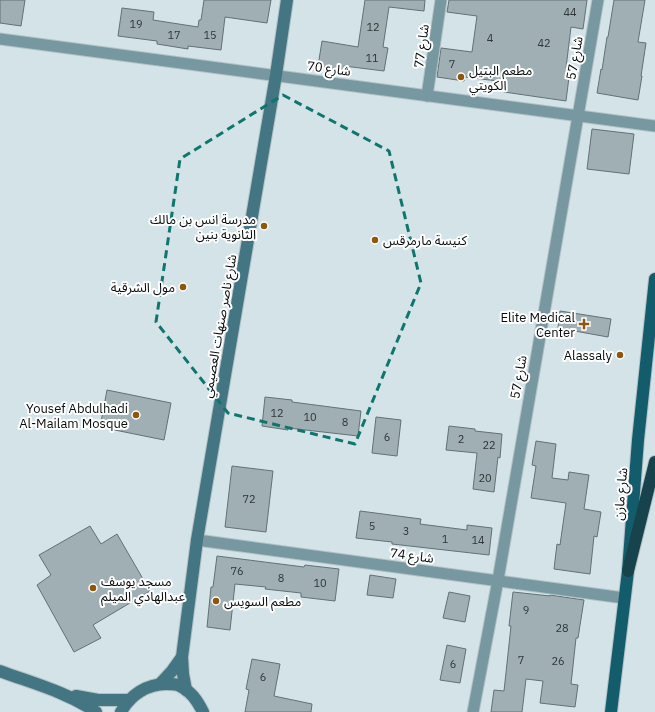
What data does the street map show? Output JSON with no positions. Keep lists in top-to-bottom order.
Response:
{
  "streets": {
    "main road": ["شارع مازن"],
    "street": [
      "شارع 77",
      "شارع 57",
      "شارع 70",
      "شارع ناصر صنهات العصيمي",
      "شارع 74"
    ]
  },
  "crossings": [
    ["شارع 77", "شارع 70"],
    ["شارع 57", "شارع 70"],
    ["شارع 57", "شارع 74"],
    ["شارع 70", "شارع ناصر صنهات العصيمي"],
    ["شارع ناصر صنهات العصيمي", "شارع 74"],
    ["شارع مازن", "شارع 74"]
  ],
  "places": {
    "other": [
      "مطعم البتيل الكويتي",
      "مدرسة انس بن مالك الثانوية بنين",
      "كنيسة مارمرقس",
      "مول الشرقية",
      "Alassaly",
      "Yousef Abdulhadi Al-Mailam Mosque",
      "مسجد يوسف عبدالهادي الميلم",
      "مطعم السويس"
    ],
    "health": ["Elite Medical Center"]
  },
  "house_numbers": [
    "44",
    "19",
    "12",
    "17",
    "15",
    "4",
    "42",
    "11",
    "7",
    "12",
    "10",
    "8",
    "6",
    "2",
    "22",
    "20",
    "72",
    "5",
    "3",
    "1",
    "14",
    "76",
    "8",
    "10",
    "9",
    "28",
    "7",
    "26",
    "6",
    "6"
  ]
}
